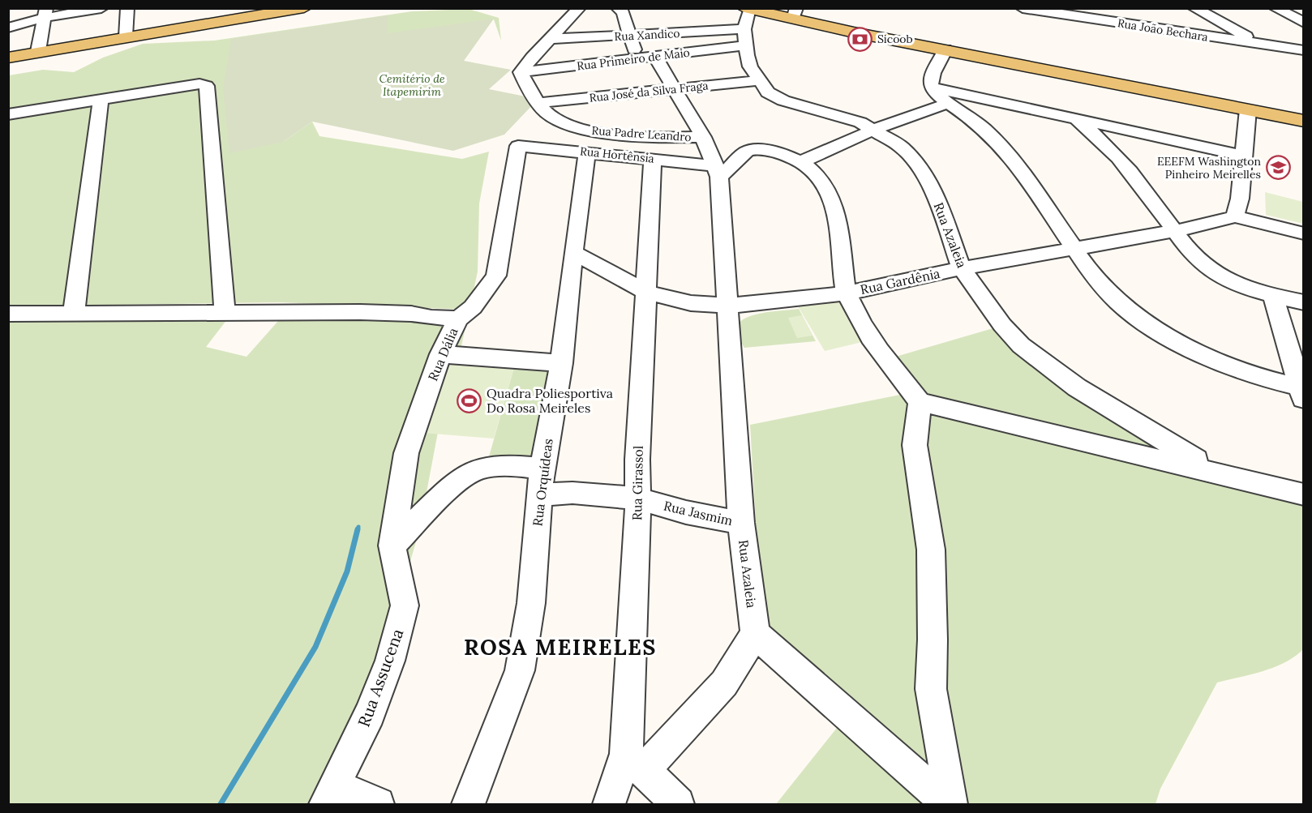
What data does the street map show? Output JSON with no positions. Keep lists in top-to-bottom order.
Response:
{
  "streets": {
    "street": [
      "Rua João Bechara",
      "Rua Xandico",
      "Rua Primeiro de Maio",
      "Rua José da Silva Fraga",
      "Rua Padre Leandro",
      "Rua Hortênsia",
      "Rua Azaleia",
      "Rua Gardênia",
      "Rua Dália",
      "Rua Orquídeas",
      "Rua Girassol",
      "Rua Jasmim",
      "Rua Assucena"
    ]
  },
  "crossings": [
    ["Rua Xandico", "Rua Primeiro de Maio"],
    ["Rua Xandico", "Rua Azaleia"],
    ["Rua Primeiro de Maio", "Rua Padre Leandro"],
    ["Rua Primeiro de Maio", "Rua Azaleia"],
    ["Rua José da Silva Fraga", "Rua Padre Leandro"],
    ["Rua José da Silva Fraga", "Rua Azaleia"],
    ["Rua Padre Leandro", "Rua Azaleia"],
    ["Rua Hortênsia", "Rua Azaleia"],
    ["Rua Hortênsia", "Rua Dália"],
    ["Rua Hortênsia", "Rua Orquídeas"],
    ["Rua Hortênsia", "Rua Girassol"],
    ["Rua Azaleia", "Rua Gardênia"],
    ["Rua Azaleia", "Rua Jasmim"],
    ["Rua Gardênia", "Rua Orquídeas"],
    ["Rua Gardênia", "Rua Girassol"],
    ["Rua Dália", "Rua Assucena"],
    ["Rua Orquídeas", "Rua Jasmim"],
    ["Rua Girassol", "Rua Jasmim"]
  ],
  "districts": ["ROSA MEIRELES"],
  "parks": ["Cemitério de Itapemirim"],
  "places": {
    "bank": ["Sicoob"],
    "school or university": ["EEEFM Washington Pinheiro Meirelles"],
    "sports": ["Quadra Poliesportiva Do Rosa Meireles"]
  }
}
